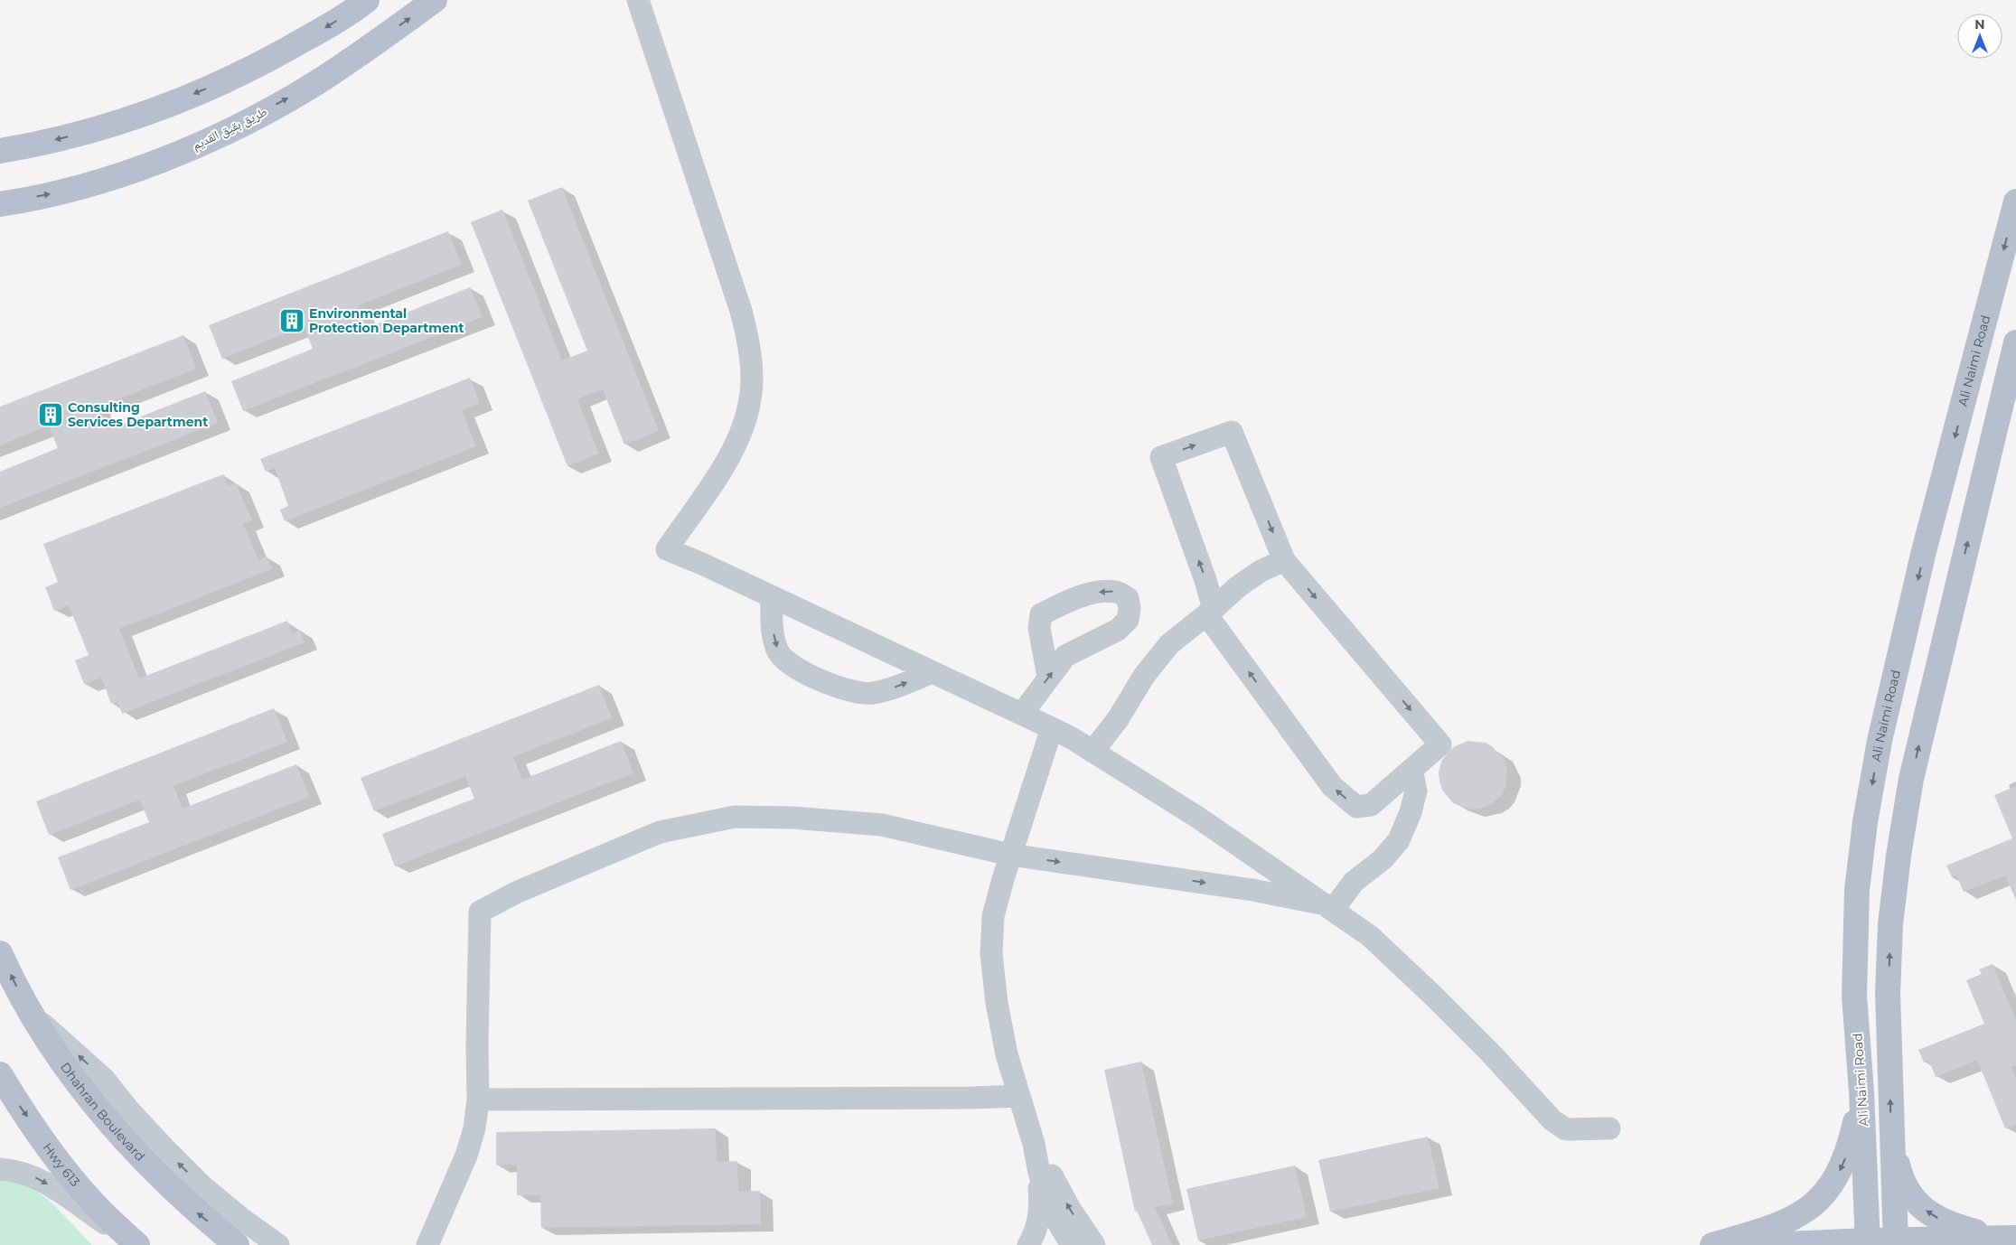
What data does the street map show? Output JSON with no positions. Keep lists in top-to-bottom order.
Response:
{
  "streets": {
    "main road": [
      "طريق بقيق القديم",
      "Ali Naimi Road",
      "Dhahran Boulevard",
      "Hwy 613"
    ]
  },
  "one_way": ["Dhahran Boulevard", "Hwy 613"],
  "places": {
    "building": ["Environmental Protection Department", "Consulting Services Department"]
  },
  "north": "top"
}
